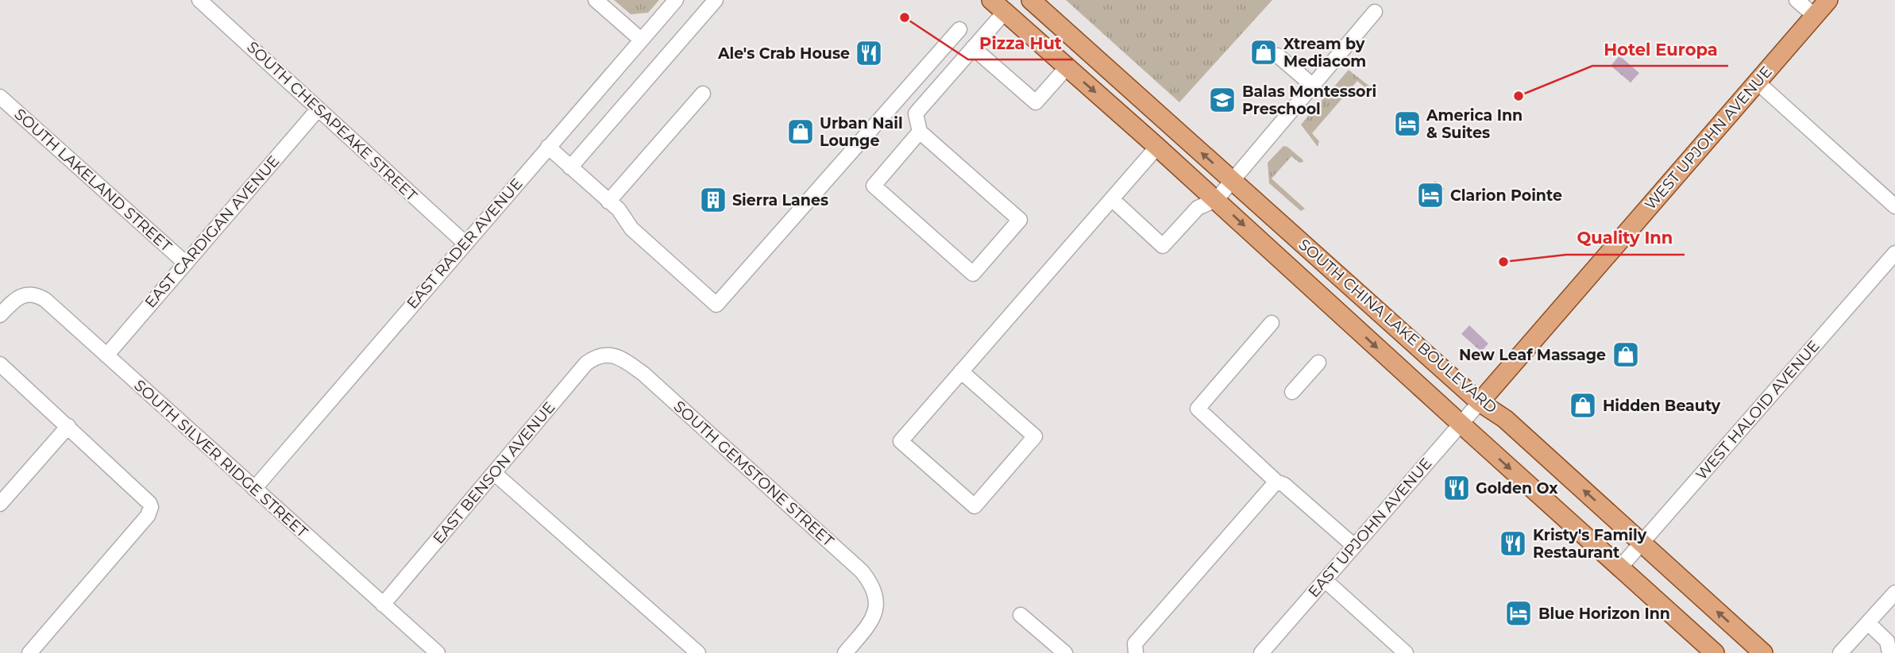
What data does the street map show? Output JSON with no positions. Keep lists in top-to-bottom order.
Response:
{
  "streets": {
    "main road": ["WEST UPJOHN AVENUE", "SOUTH CHINA LAKE BOULEVARD"],
    "street": [
      "SOUTH CHESAPEAKE STREET",
      "SOUTH LAKELAND STREET",
      "EAST CARDIGAN AVENUE",
      "EAST RADER AVENUE",
      "WEST HALOID AVENUE",
      "SOUTH SILVER RIDGE STREET",
      "EAST BENSON AVENUE",
      "SOUTH GEMSTONE STREET",
      "EAST UPJOHN AVENUE"
    ]
  },
  "crossings": [
    ["SOUTH CHESAPEAKE STREET", "EAST CARDIGAN AVENUE"],
    ["SOUTH CHESAPEAKE STREET", "EAST RADER AVENUE"],
    ["WEST UPJOHN AVENUE", "SOUTH CHINA LAKE BOULEVARD"],
    ["WEST UPJOHN AVENUE", "EAST UPJOHN AVENUE"],
    ["SOUTH LAKELAND STREET", "EAST CARDIGAN AVENUE"],
    ["EAST CARDIGAN AVENUE", "SOUTH SILVER RIDGE STREET"],
    ["EAST RADER AVENUE", "SOUTH SILVER RIDGE STREET"],
    ["SOUTH CHINA LAKE BOULEVARD", "WEST HALOID AVENUE"],
    ["SOUTH CHINA LAKE BOULEVARD", "EAST UPJOHN AVENUE"],
    ["SOUTH SILVER RIDGE STREET", "EAST BENSON AVENUE"],
    ["EAST BENSON AVENUE", "SOUTH GEMSTONE STREET"]
  ],
  "places": {
    "other": ["Pizza Hut", "Hotel Europa", "Quality Inn"],
    "shop": [
      "Xtream by Mediacom",
      "Urban Nail Lounge",
      "New Leaf Massage",
      "Hidden Beauty"
    ],
    "restaurant": ["Ale's Crab House", "Golden Ox", "Kristy's Family Restaurant"],
    "school or university": ["Balas Montessori Preschool"],
    "hotel": ["America Inn & Suites", "Clarion Pointe", "Blue Horizon Inn"],
    "building": ["Sierra Lanes"]
  }
}
